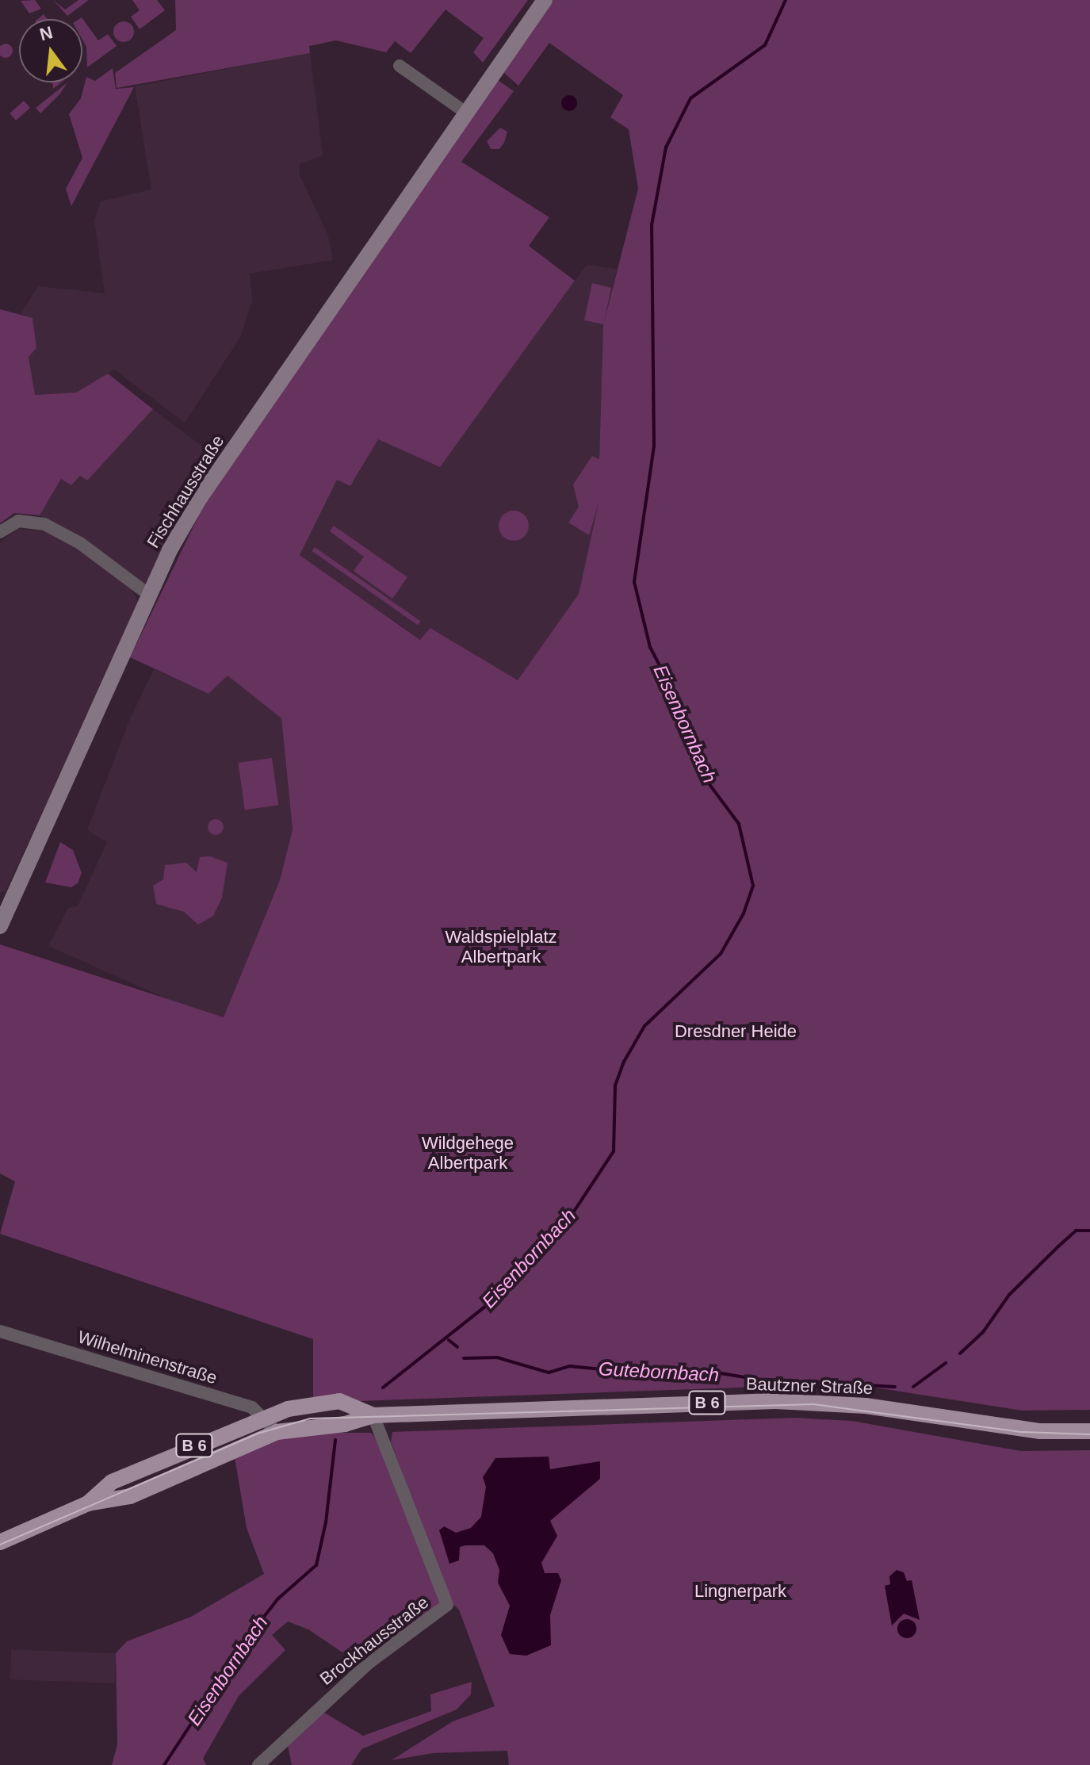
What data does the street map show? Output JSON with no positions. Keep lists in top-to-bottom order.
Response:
{
  "streets": {
    "main road": ["Fischhausstraße", "Bautzner Straße", "B 6"],
    "street": ["Wilhelminenstraße", "Brockhausstraße"]
  },
  "crossings": [
    ["Wilhelminenstraße", "Bautzner Straße"],
    ["Bautzner Straße", "Brockhausstraße"]
  ],
  "water": ["Eisenbornbach", "Gutebornbach"],
  "parks": [
    "Waldspielplatz Albertpark",
    "Dresdner Heide",
    "Wildgehege Albertpark",
    "Lingnerpark"
  ],
  "north": "top"
}
